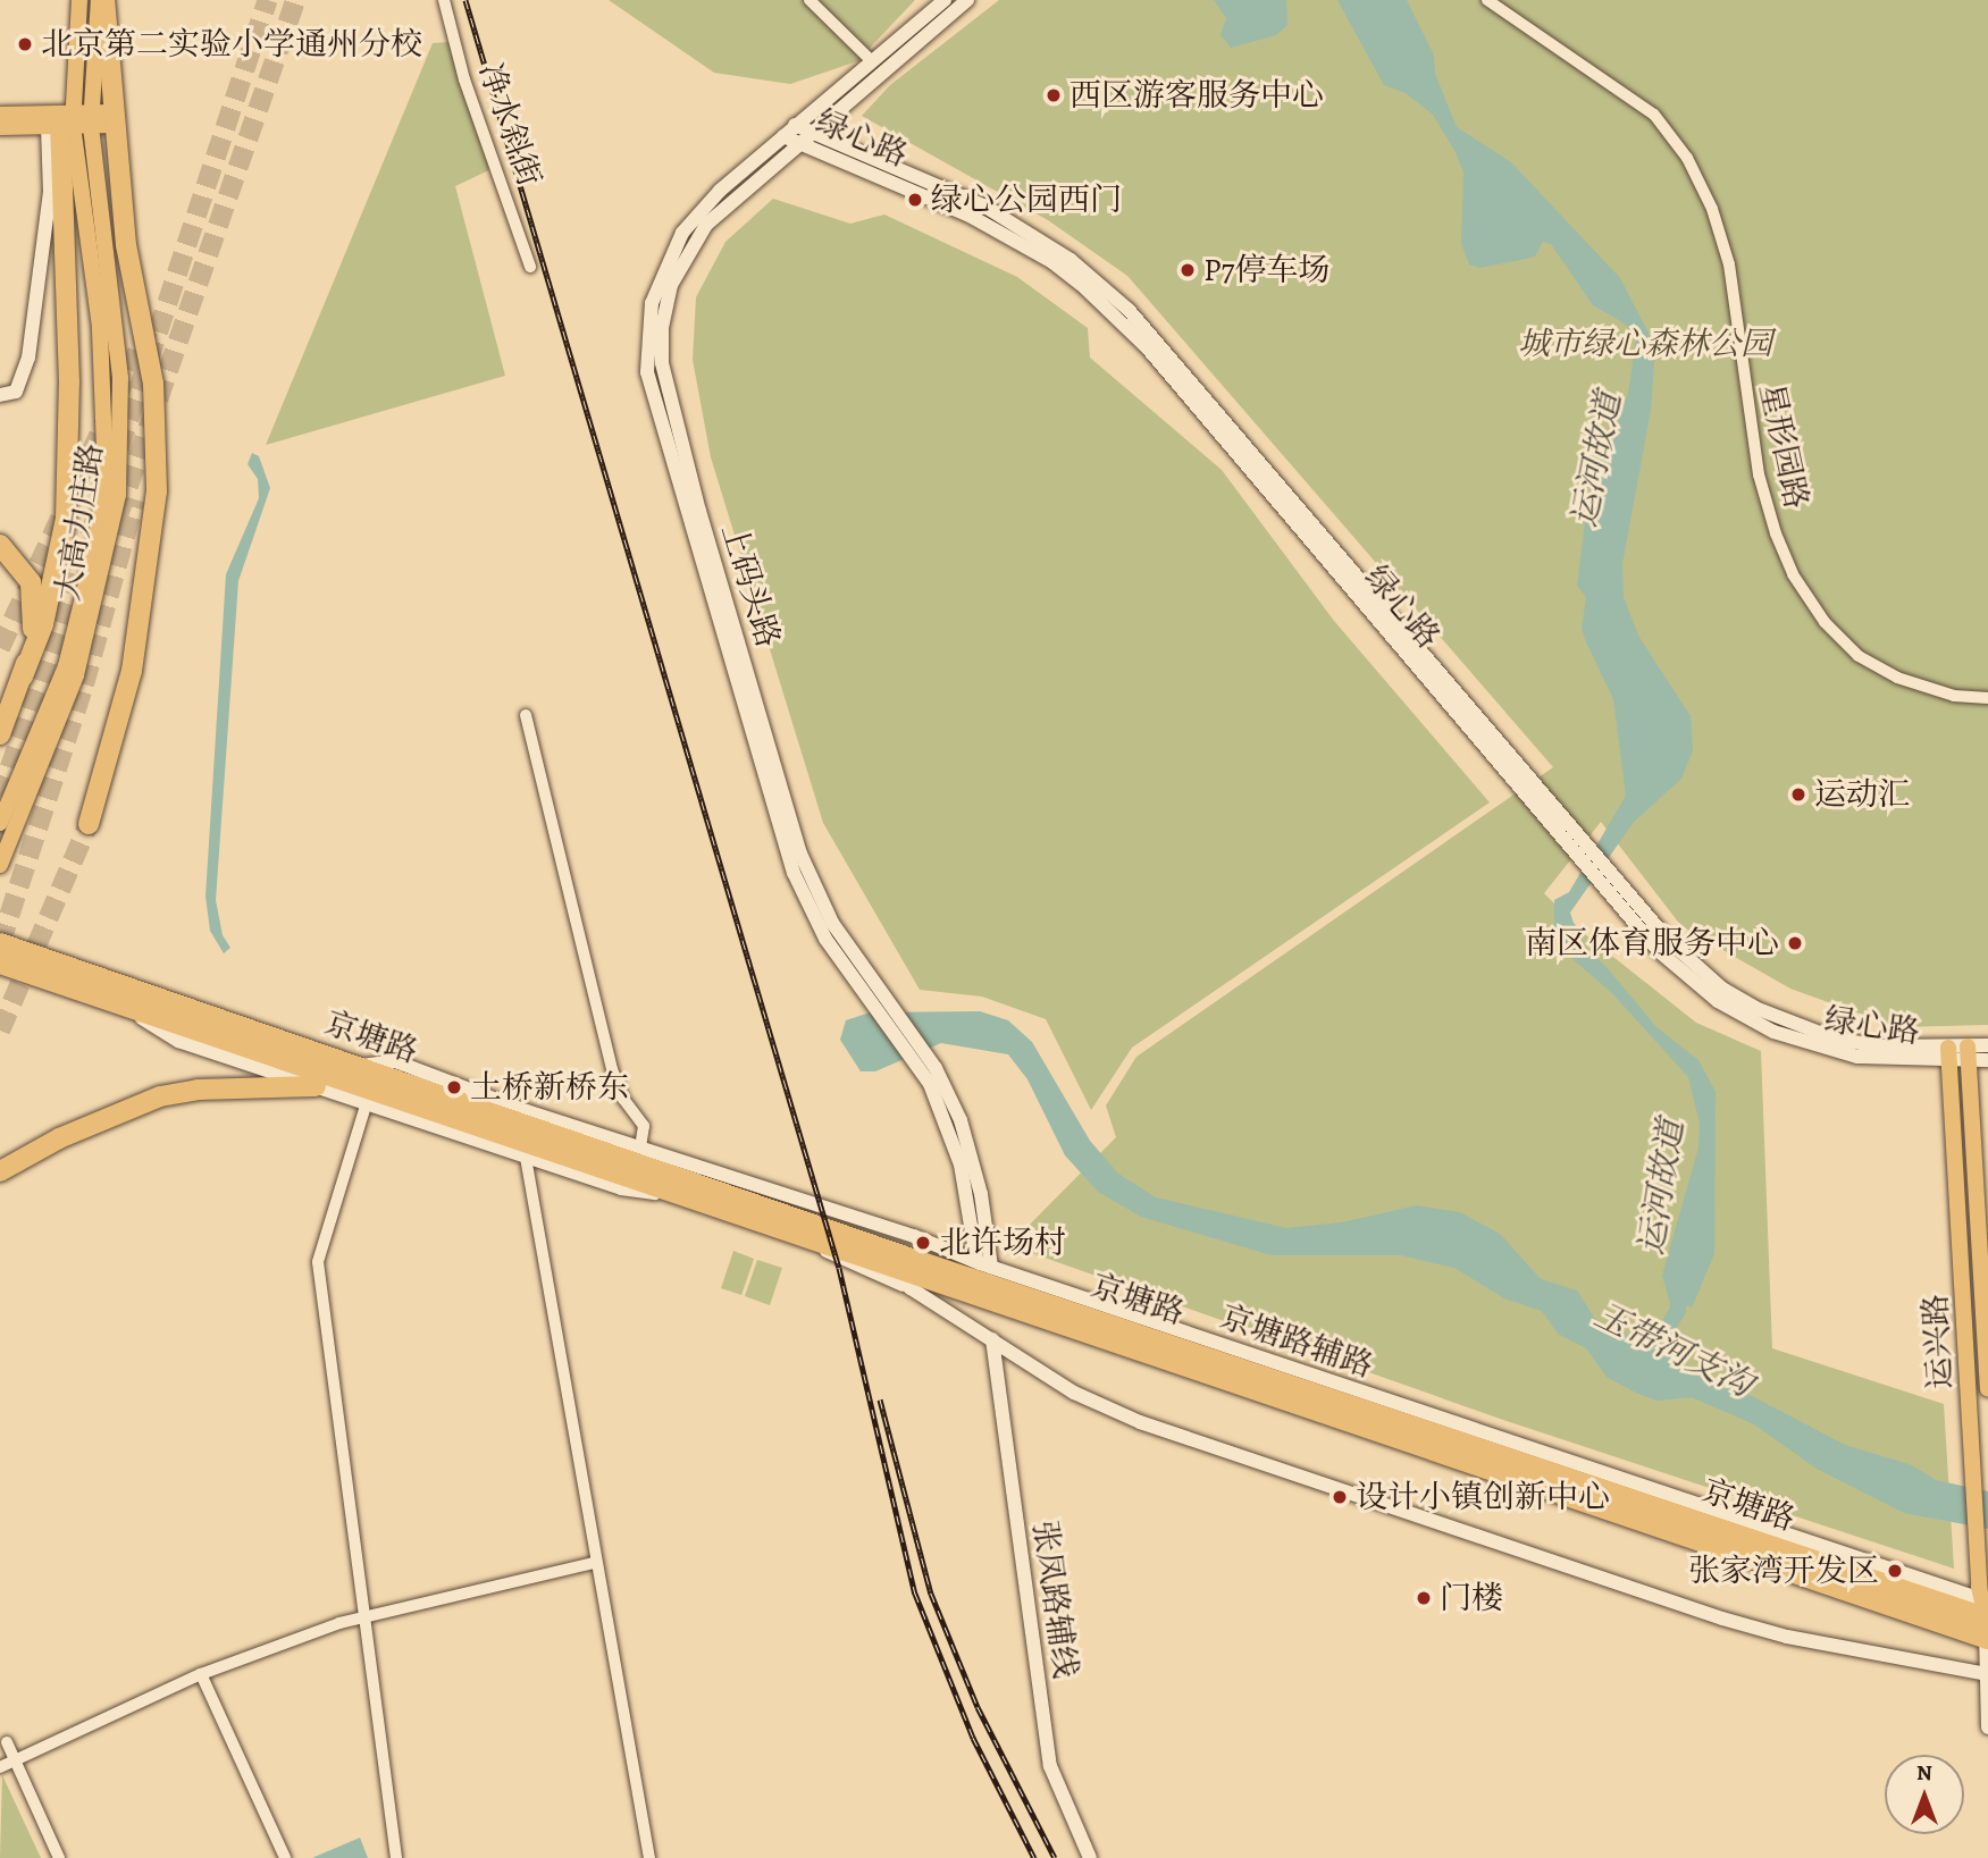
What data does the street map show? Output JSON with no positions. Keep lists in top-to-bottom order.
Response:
{
  "streets": {
    "highway": ["京塘路"],
    "main road": [
      "绿心路",
      "大高力庄路",
      "上码头路",
      "京塘路辅路",
      "运兴路",
      "张凤路辅线"
    ],
    "street": ["净水斜街", "星形园路"]
  },
  "crossings": [
    ["绿心路", "上码头路"],
    ["绿心路", "运兴路"],
    ["上码头路", "京塘路辅路"],
    ["京塘路", "京塘路辅路"],
    ["京塘路", "运兴路"],
    ["京塘路辅路", "运兴路"]
  ],
  "water": ["运河故道", "玉带河支沟"],
  "parks": ["城市绿心森林公园"],
  "places": [
    "北京第二实验小学通州分校",
    "西区游客服务中心",
    "绿心公园西门",
    "P7停车场",
    "运动汇",
    "南区体育服务中心",
    "土桥新桥东",
    "北许场村",
    "设计小镇创新中心",
    "张家湾开发区",
    "门楼"
  ],
  "north": "top"
}
